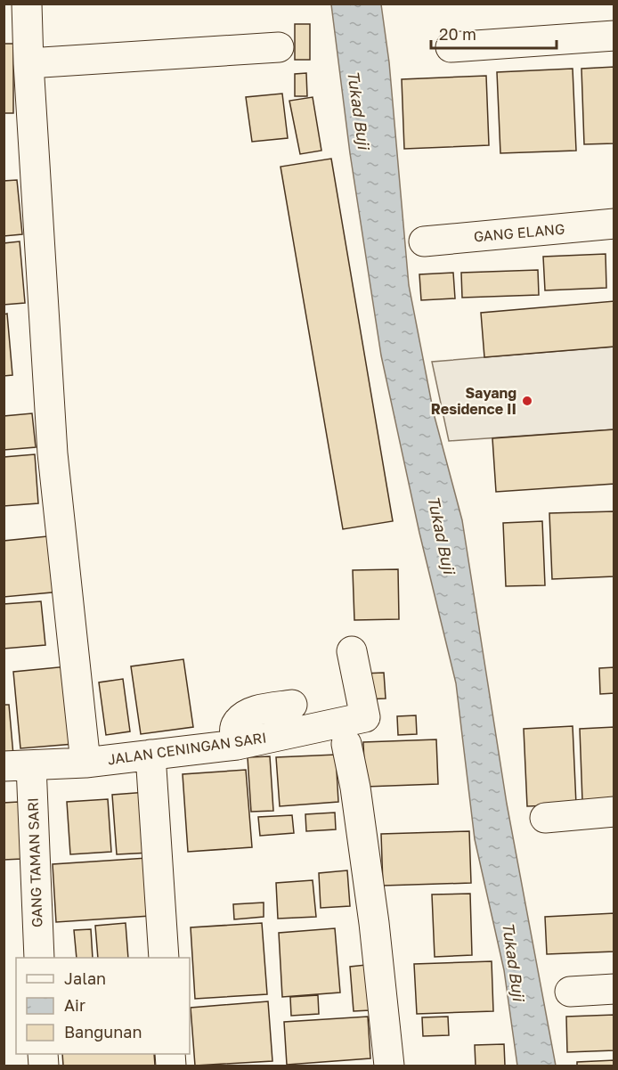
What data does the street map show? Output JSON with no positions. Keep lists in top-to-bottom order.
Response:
{
  "streets": {
    "street": ["GANG ELANG", "JALAN CENINGAN SARI", "GANG TAMAN SARI"]
  },
  "crossings": [
    ["JALAN CENINGAN SARI", "GANG TAMAN SARI"]
  ],
  "water": ["Tukad Buji"],
  "places": ["Sayang Residence II"],
  "legend": ["Jalan", "Air", "Bangunan"],
  "scale_bar": "20 m"
}
